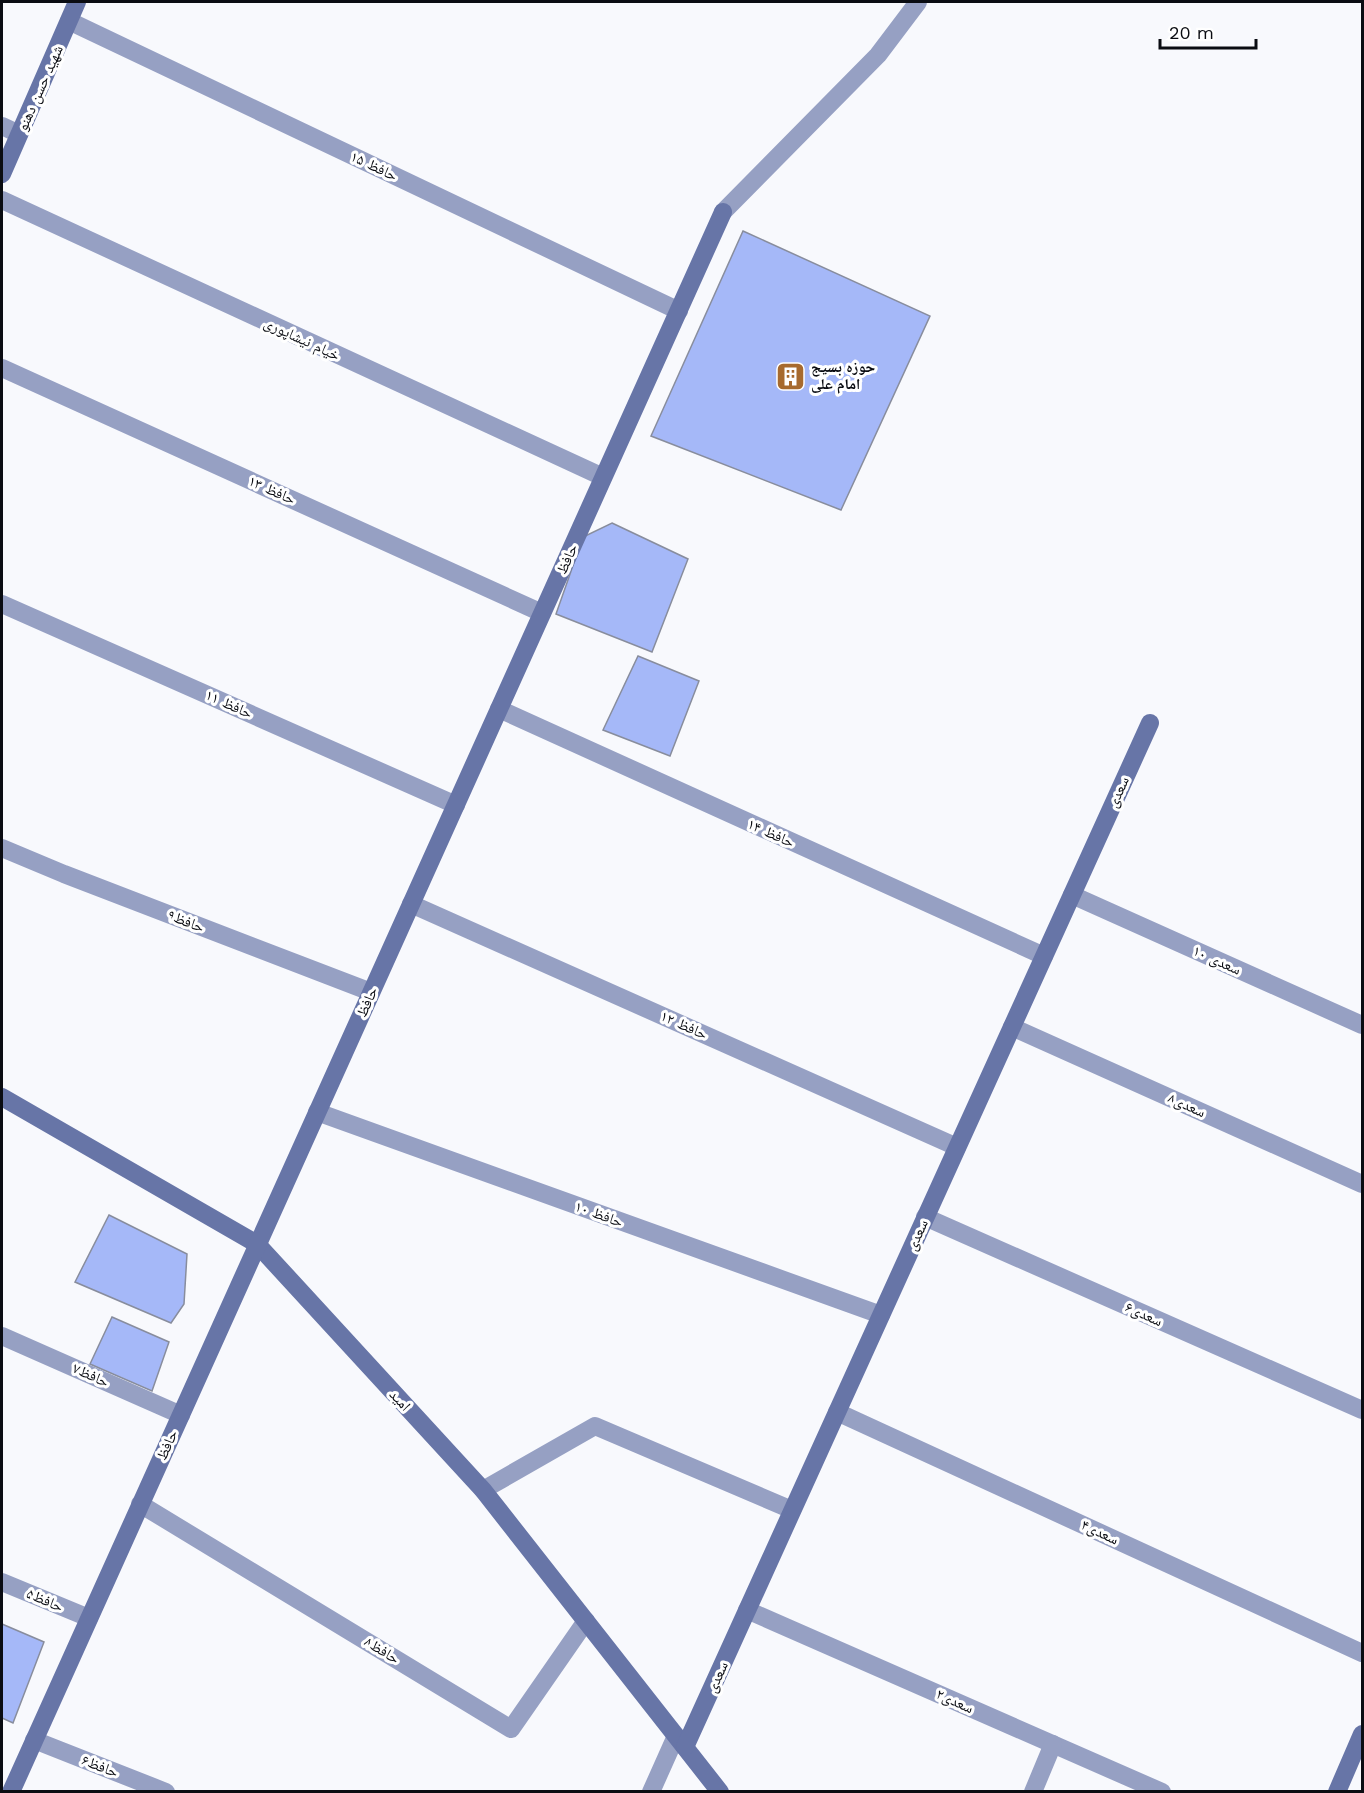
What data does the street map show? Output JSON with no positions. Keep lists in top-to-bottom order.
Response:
{
  "streets": {
    "street": [
      "شهید حسن دهنو",
      "حافظ ۱۵",
      "خیام نیشاپوری",
      "حافظ ۱۳",
      "حافظ",
      "حافظ ۱۱",
      "سعدی",
      "حافظ ۱۴",
      "حافظ۹",
      "سعدی ۱۰",
      "حافظ ۱۲",
      "سعدی۸",
      "حافظ ۱۰",
      "سعدی۶",
      "حافظ۷",
      "امید",
      "سعدی۴",
      "حافظ۵",
      "حافظ۸",
      "سعدی۲",
      "حافظ۶"
    ]
  },
  "crossings": [
    ["شهید حسن دهنو", "حافظ ۱۵"],
    ["حافظ ۱۵", "حافظ"],
    ["خیام نیشاپوری", "حافظ"],
    ["حافظ ۱۳", "حافظ"],
    ["حافظ", "حافظ ۱۱"],
    ["حافظ", "حافظ ۱۴"],
    ["حافظ", "حافظ۹"],
    ["حافظ", "حافظ ۱۲"],
    ["حافظ", "حافظ ۱۰"],
    ["حافظ", "حافظ۷"],
    ["حافظ", "امید"],
    ["حافظ", "حافظ۵"],
    ["حافظ", "حافظ۸"],
    ["حافظ", "حافظ۶"],
    ["سعدی", "حافظ ۱۴"],
    ["سعدی", "سعدی ۱۰"],
    ["سعدی", "حافظ ۱۲"],
    ["سعدی", "سعدی۸"],
    ["سعدی", "حافظ ۱۰"],
    ["سعدی", "سعدی۶"],
    ["سعدی", "امید"],
    ["سعدی", "سعدی۴"],
    ["سعدی", "سعدی۲"],
    ["امید", "حافظ۸"]
  ],
  "places": {
    "building": ["حوزه بسیج امام علی"]
  },
  "scale_bar": "20 m"
}
